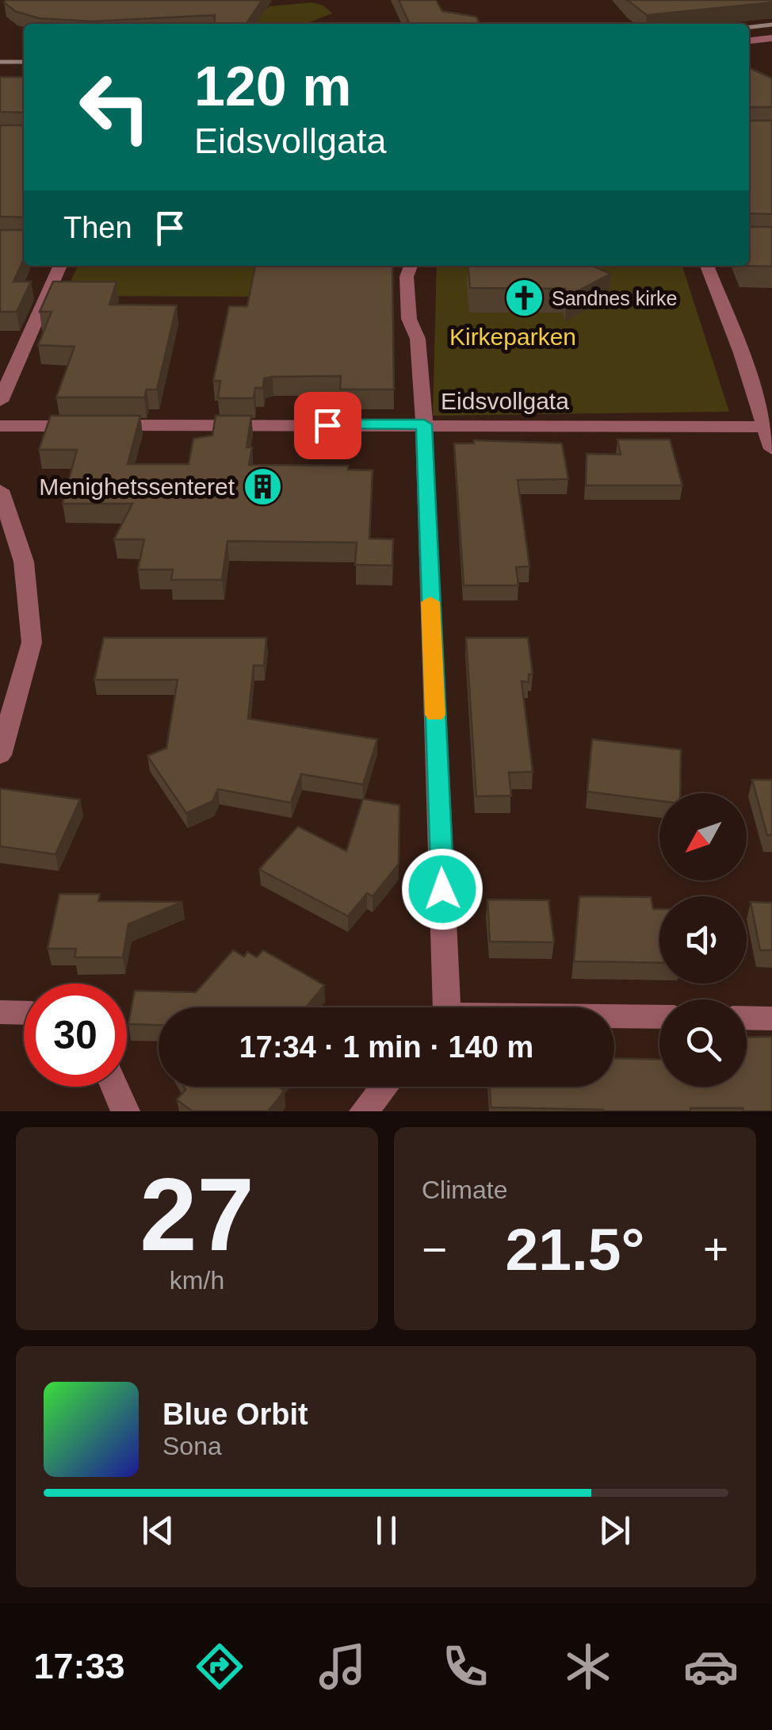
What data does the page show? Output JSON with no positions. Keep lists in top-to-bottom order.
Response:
{
  "streets": {
    "street": ["Eidsvollgata"]
  },
  "parks": ["Kirkeparken"],
  "places": {
    "church": ["Sandnes kirke"],
    "building": ["Menighetssenteret"]
  },
  "north": "bottom left",
  "page": {
    "turn": ["120 m", "Eidsvollgata"],
    "then": "Then",
    "limit": "30",
    "trip": "17:34 · 1 min · 140 m",
    "tile": [
      ["27", "km/h"],
      "Climate"
    ],
    "heat": ["−", "21.5°", "+"],
    "song": ["Blue Orbit", "Sona"],
    "tabs": "17:33"
  }
}
